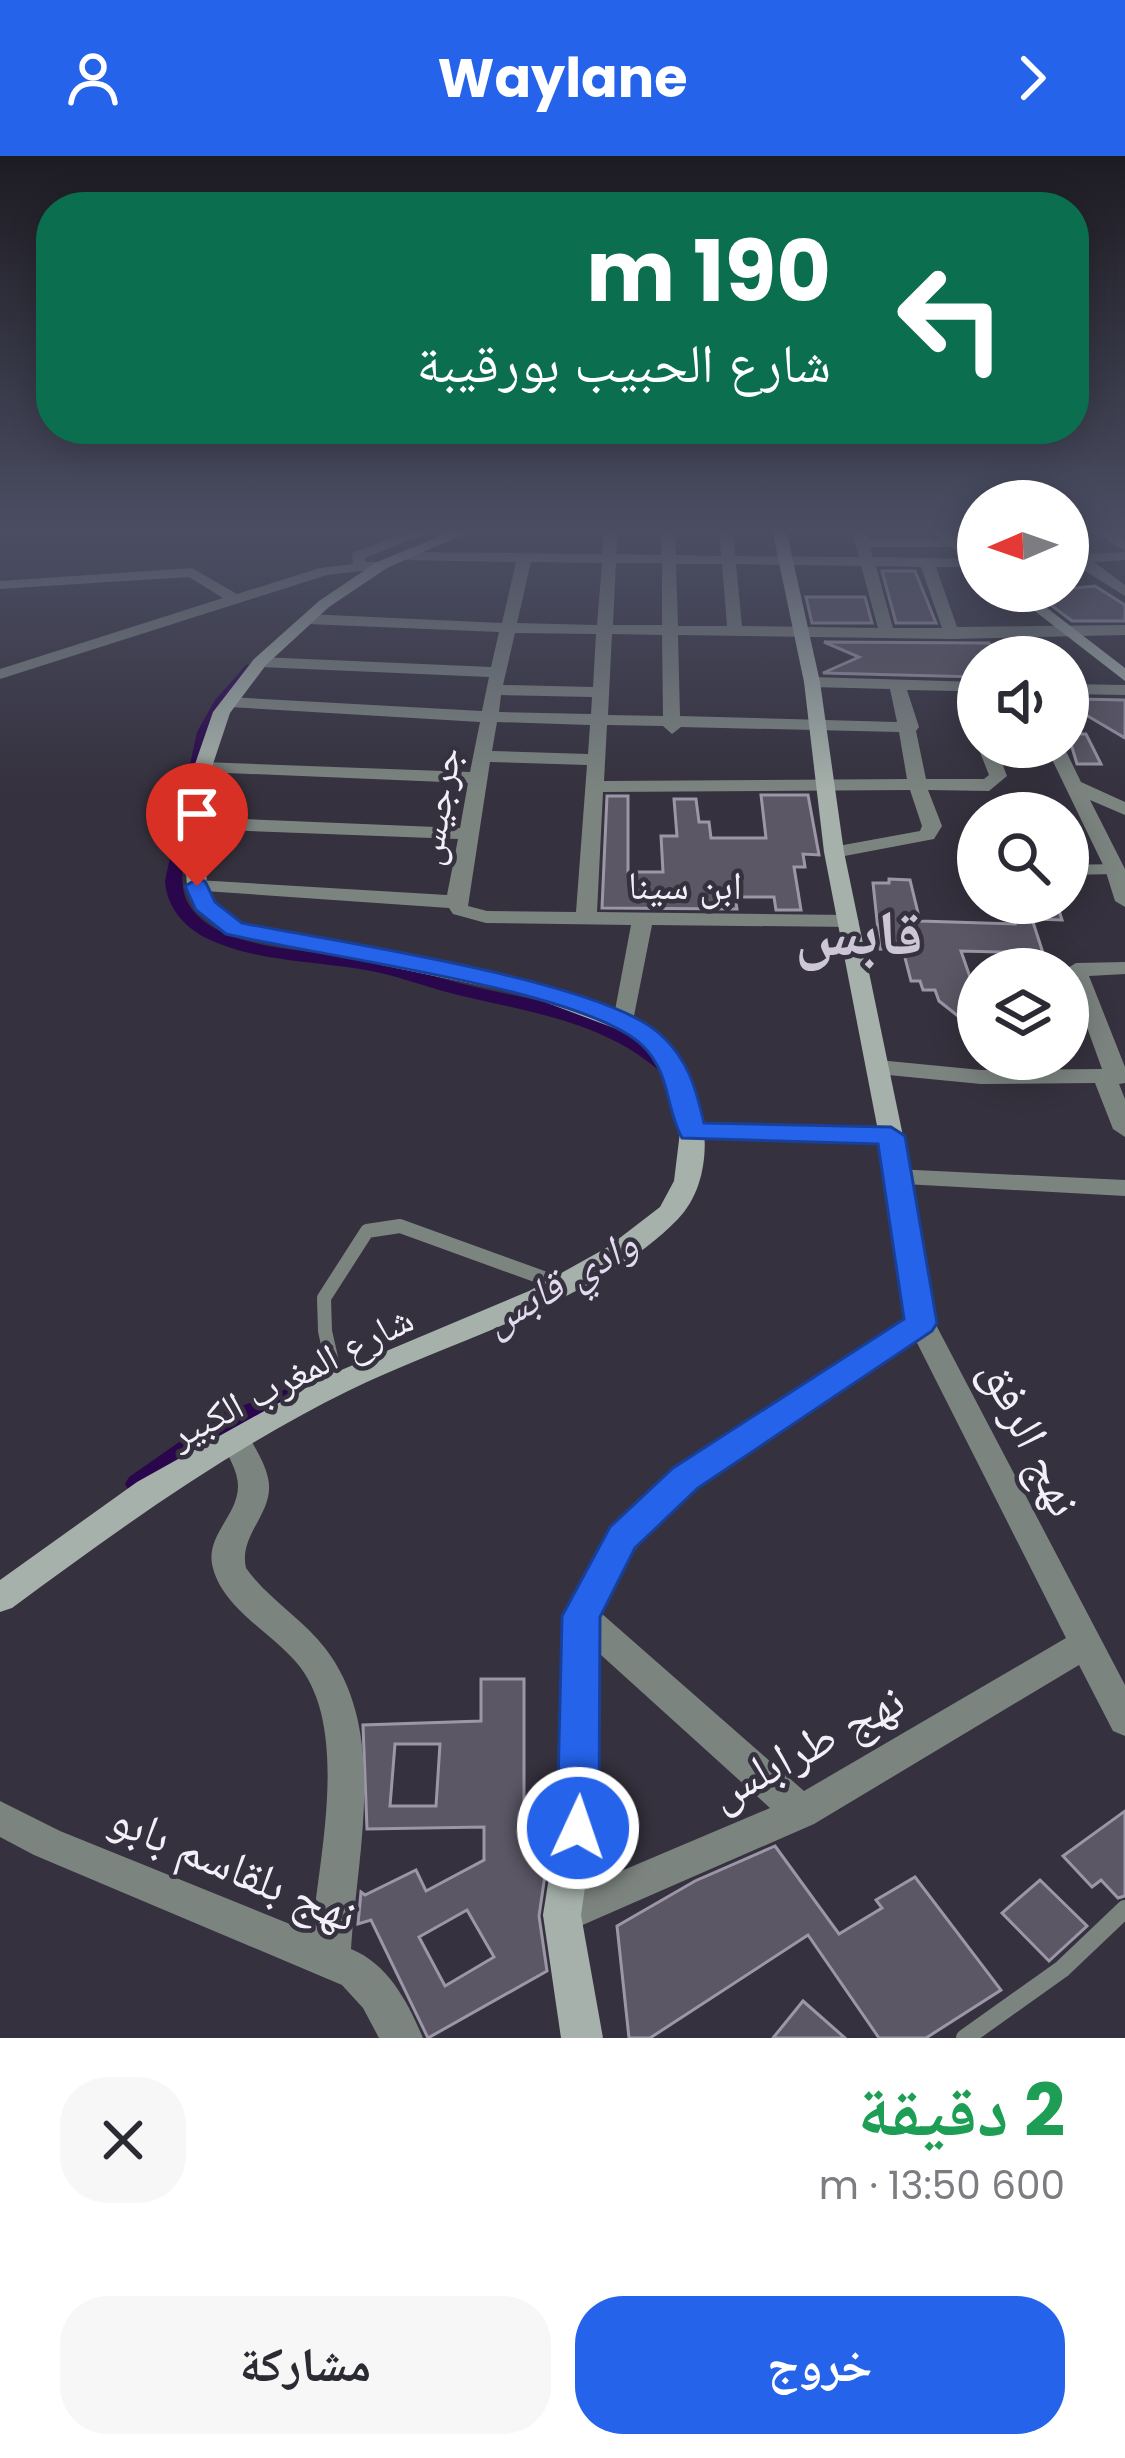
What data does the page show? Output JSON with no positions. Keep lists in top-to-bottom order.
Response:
{
  "streets": {
    "street": [
      "جرجيس",
      "ابن سينا",
      "شارع المغرب الكبير",
      "نهج الرفق",
      "نهج طرابلس",
      "نهج بلقاسم بابو"
    ]
  },
  "crossings": [
    ["جرجيس", "ابن سينا"],
    ["نهج الرفق", "نهج طرابلس"]
  ],
  "districts": ["قابس"],
  "water": ["وادي قابس"],
  "north": "left",
  "page": {
    "header": "Waylane",
    "turn": ["190 m", "شارع الحبيب بورقيبة"],
    "heading": ["2 دقيقة", "600 m · 13:50"],
    "buttons": ["خروج", "مشاركة"]
  }
}
